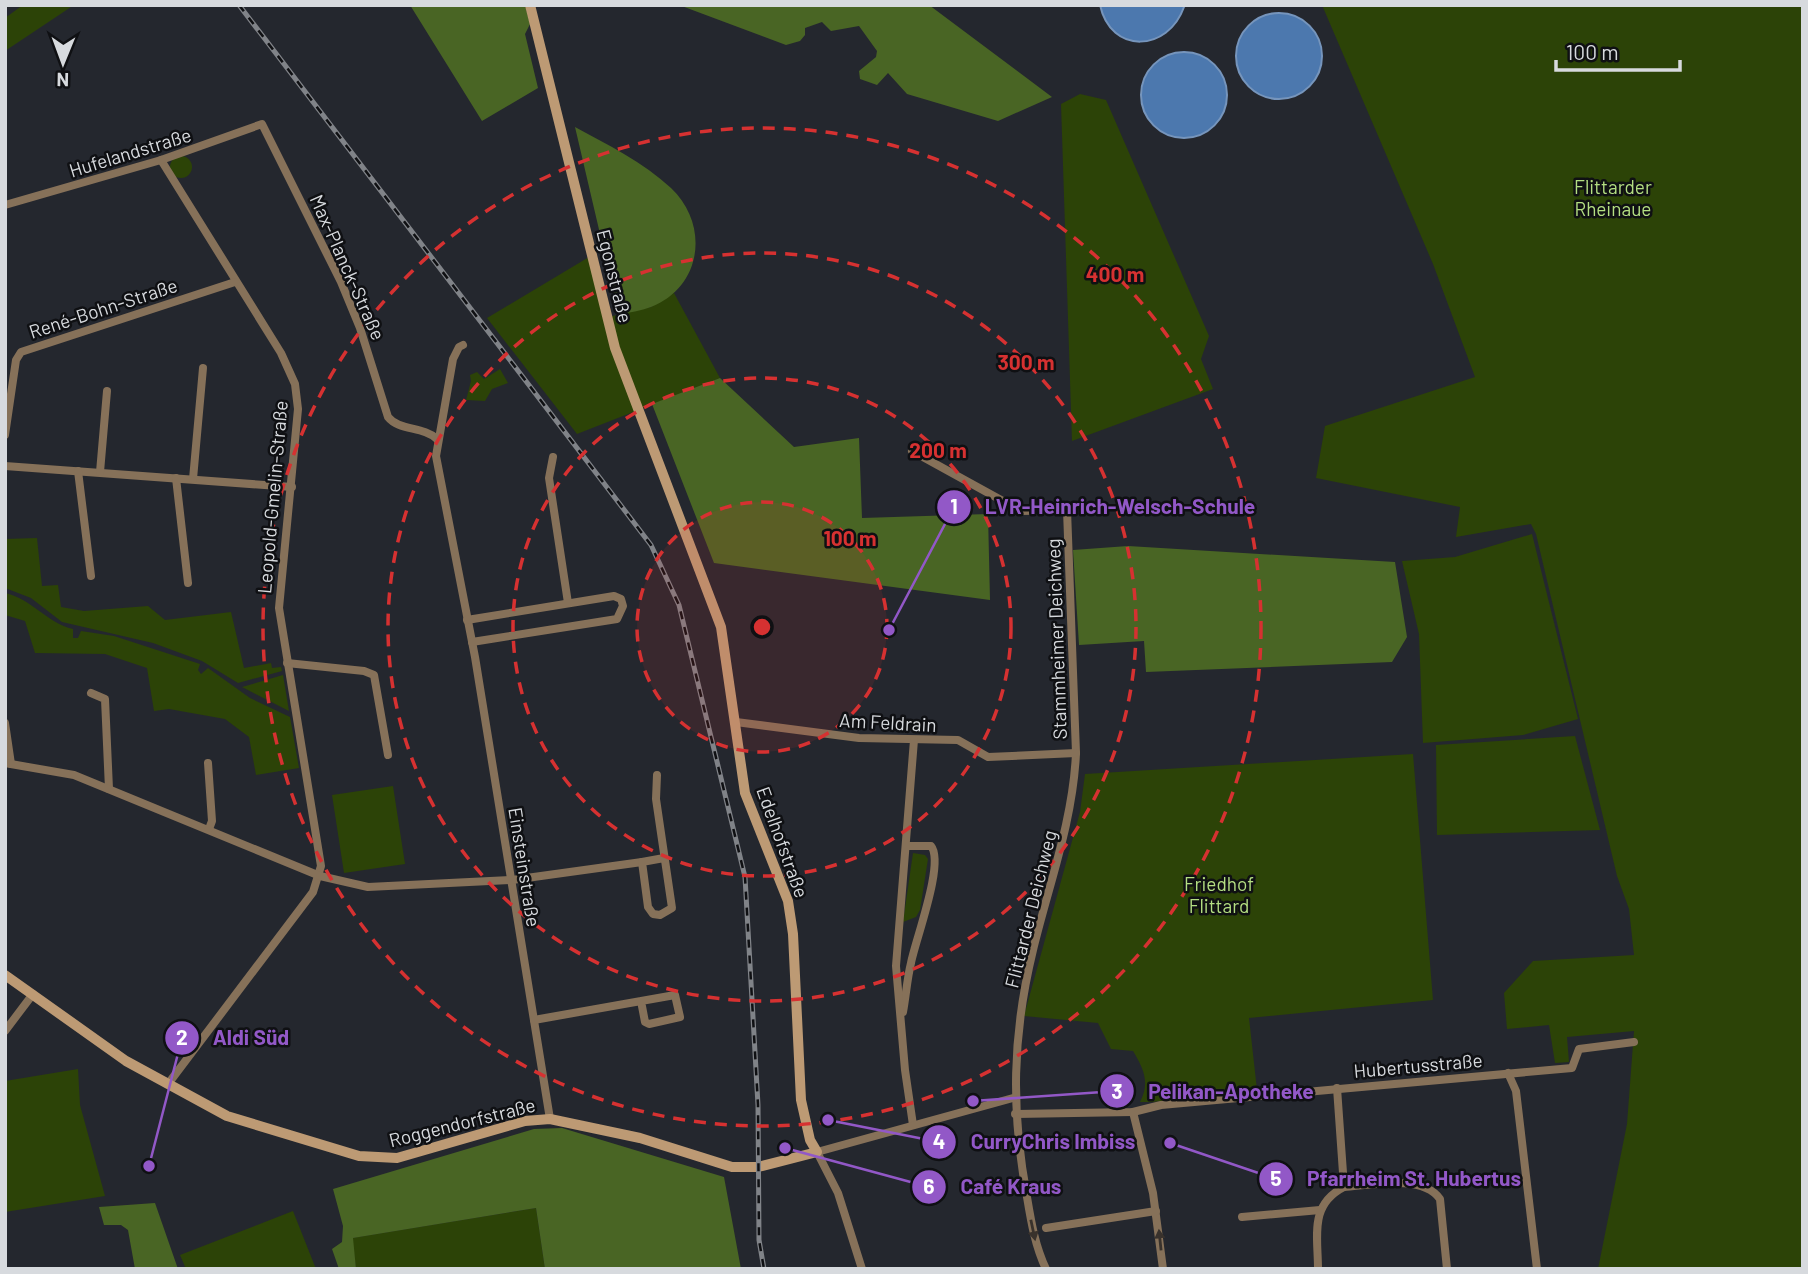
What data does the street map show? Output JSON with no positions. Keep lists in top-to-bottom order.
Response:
{
  "streets": {
    "street": [
      "Hufelandstraße",
      "Max-Planck-Straße",
      "Egonstraße",
      "René-Bohn-Straße",
      "Leopold-Gmelin-Straße",
      "Stammheimer Deichweg",
      "Am Feldrain",
      "Edelhofstraße",
      "Einsteinstraße",
      "Flittarder Deichweg",
      "Hubertusstraße",
      "Roggendorfstraße"
    ]
  },
  "crossings": [
    ["Hufelandstraße", "Max-Planck-Straße"],
    ["Hufelandstraße", "Leopold-Gmelin-Straße"],
    ["Max-Planck-Straße", "Einsteinstraße"],
    ["Egonstraße", "Edelhofstraße"],
    ["René-Bohn-Straße", "Leopold-Gmelin-Straße"],
    ["Stammheimer Deichweg", "Am Feldrain"],
    ["Stammheimer Deichweg", "Flittarder Deichweg"],
    ["Am Feldrain", "Edelhofstraße"],
    ["Edelhofstraße", "Roggendorfstraße"],
    ["Einsteinstraße", "Roggendorfstraße"],
    ["Flittarder Deichweg", "Hubertusstraße"]
  ],
  "parks": ["Flittarder Rheinaue", "Friedhof Flittard"],
  "places": [
    "LVR-Heinrich-Welsch-Schule",
    "Pelikan-Apotheke",
    "CurryChris Imbiss",
    "Pfarrheim St. Hubertus",
    "Café Kraus",
    "Aldi Süd"
  ],
  "scale_bar": "100 m",
  "north": "bottom",
  "rings": [
    "400 m",
    "300 m",
    "200 m",
    "100 m"
  ]
}
